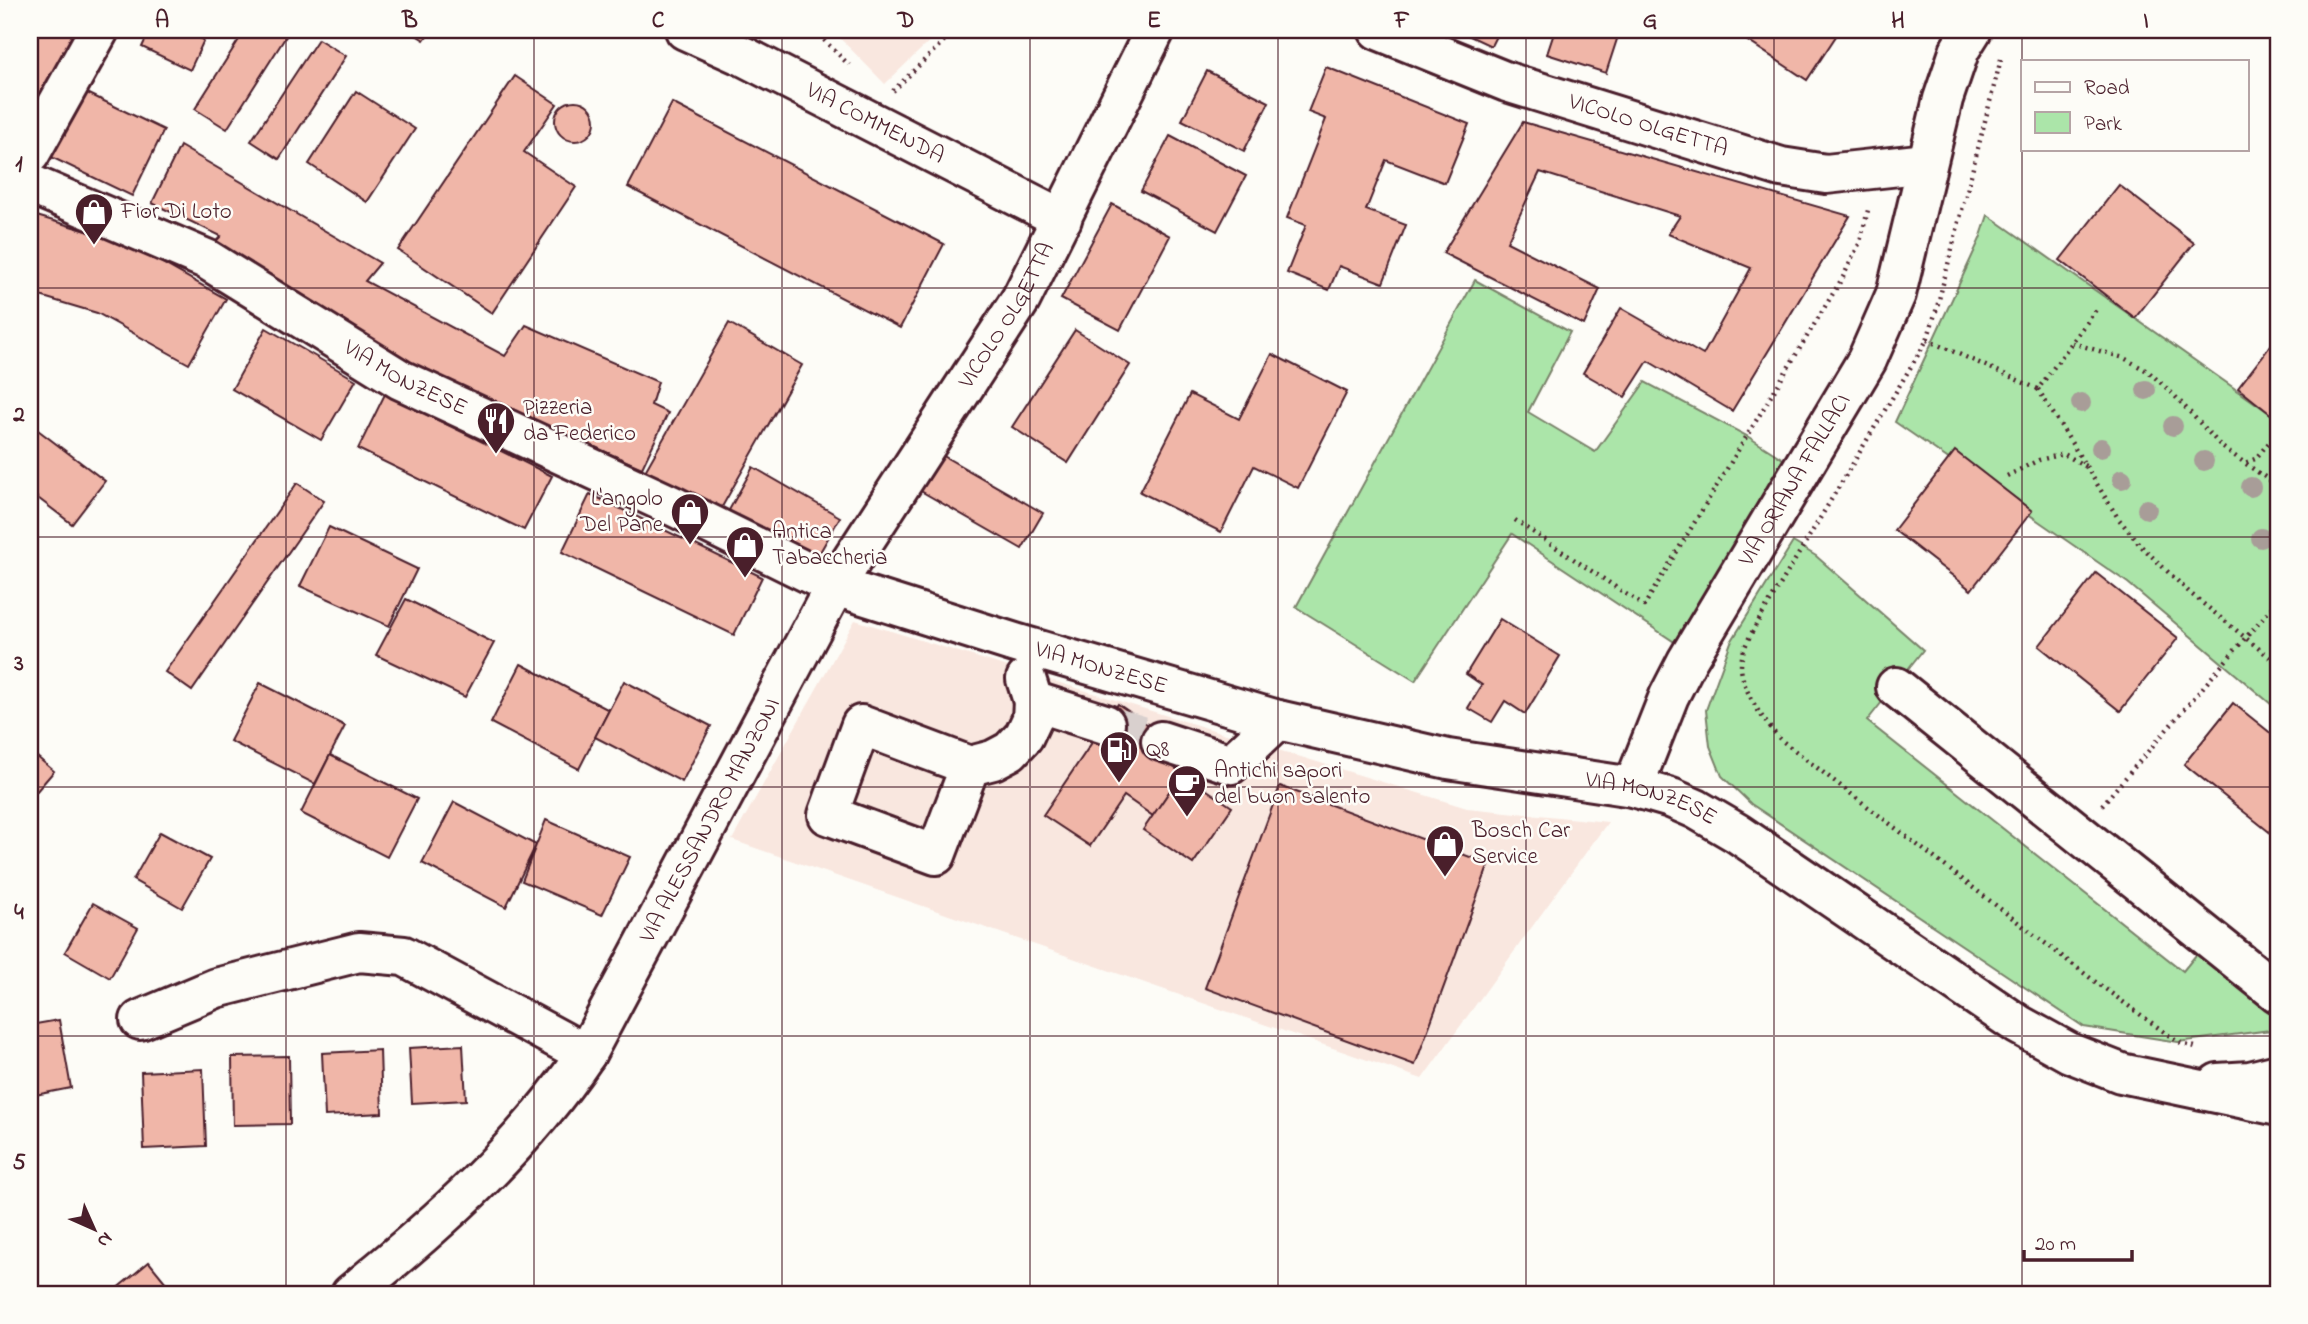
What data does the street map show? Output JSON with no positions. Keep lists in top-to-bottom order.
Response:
{
  "streets": {
    "street": [
      "VIA COMMENDA",
      "VICOLO OLGETTA",
      "VIA MONZESE",
      "VIA ORIANA FALLACI",
      "VIA ALESSANDRO MANZONI"
    ]
  },
  "crossings": [
    ["VIA COMMENDA", "VICOLO OLGETTA"],
    ["VICOLO OLGETTA", "VIA MONZESE"],
    ["VICOLO OLGETTA", "VIA ORIANA FALLACI"],
    ["VICOLO OLGETTA", "VIA ALESSANDRO MANZONI"],
    ["VIA MONZESE", "VIA ORIANA FALLACI"],
    ["VIA MONZESE", "VIA ALESSANDRO MANZONI"]
  ],
  "places": {
    "shop": [
      "Fior Di Loto",
      "L'angolo Del Pane",
      "Antica Tabaccheria",
      "Bosch Car Service"
    ],
    "restaurant": ["Pizzeria da Federico"],
    "fuel station": ["Q8"],
    "cafe": ["Antichi sapori del buon salento"]
  },
  "legend": ["Road", "Park"],
  "scale_bar": "20 m",
  "north": "bottom right",
  "grid": {
    "columns": [
      "A",
      "B",
      "C",
      "D",
      "E",
      "F",
      "G",
      "H",
      "I"
    ],
    "rows": [
      "1",
      "2",
      "3",
      "4",
      "5"
    ]
  }
}
